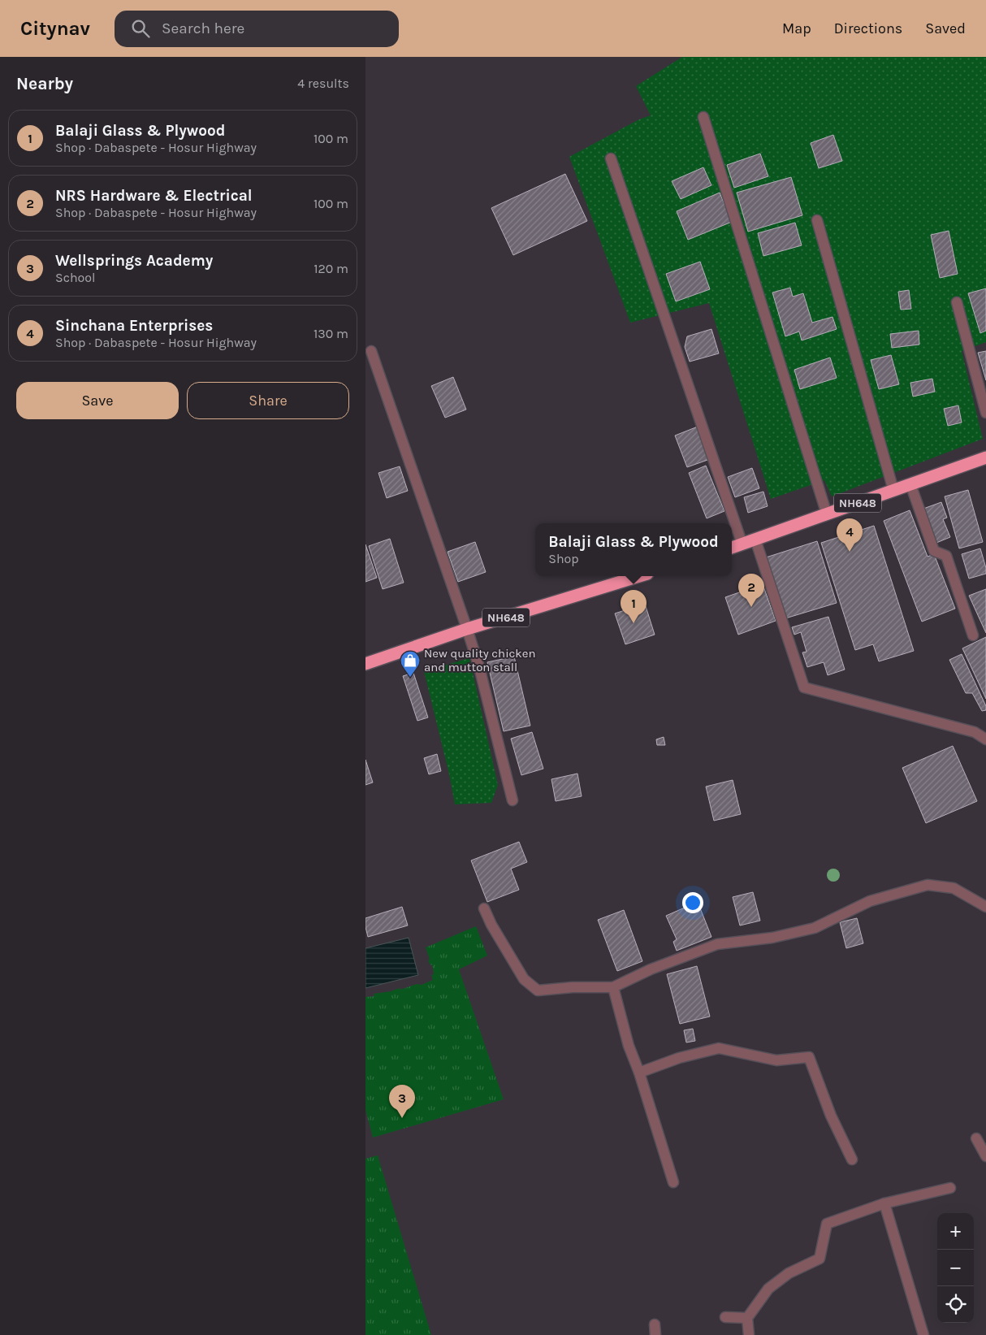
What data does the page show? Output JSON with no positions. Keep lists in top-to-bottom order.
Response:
{
  "streets": {
    "highway": ["NH648"]
  },
  "places": {
    "shop": ["New quality chicken and mutton stall"]
  },
  "page": {
    "header": "Citynav",
    "search": "Search here",
    "nav": ["Map", "Directions", "Saved"],
    "heading": ["Nearby", "4 results"],
    "list": [
      {
        "mark": "1",
        "name": "Balaji Glass & Plywood",
        "note": "Shop · Dabaspete - Hosur Highway",
        "value": "100 m"
      },
      {
        "mark": "2",
        "name": "NRS Hardware & Electrical",
        "note": "Shop · Dabaspete - Hosur Highway",
        "value": "100 m"
      },
      {
        "mark": "3",
        "name": "Wellsprings Academy",
        "note": "School",
        "value": "120 m"
      },
      {
        "mark": "4",
        "name": "Sinchana Enterprises",
        "note": "Shop · Dabaspete - Hosur Highway",
        "value": "130 m"
      }
    ],
    "buttons": ["Save", "Share"],
    "pins": [
      "4",
      "2",
      "1",
      "3"
    ],
    "popup": ["Balaji Glass & Plywood", "Shop"],
    "map_buttons": ["+", "−"]
  }
}
